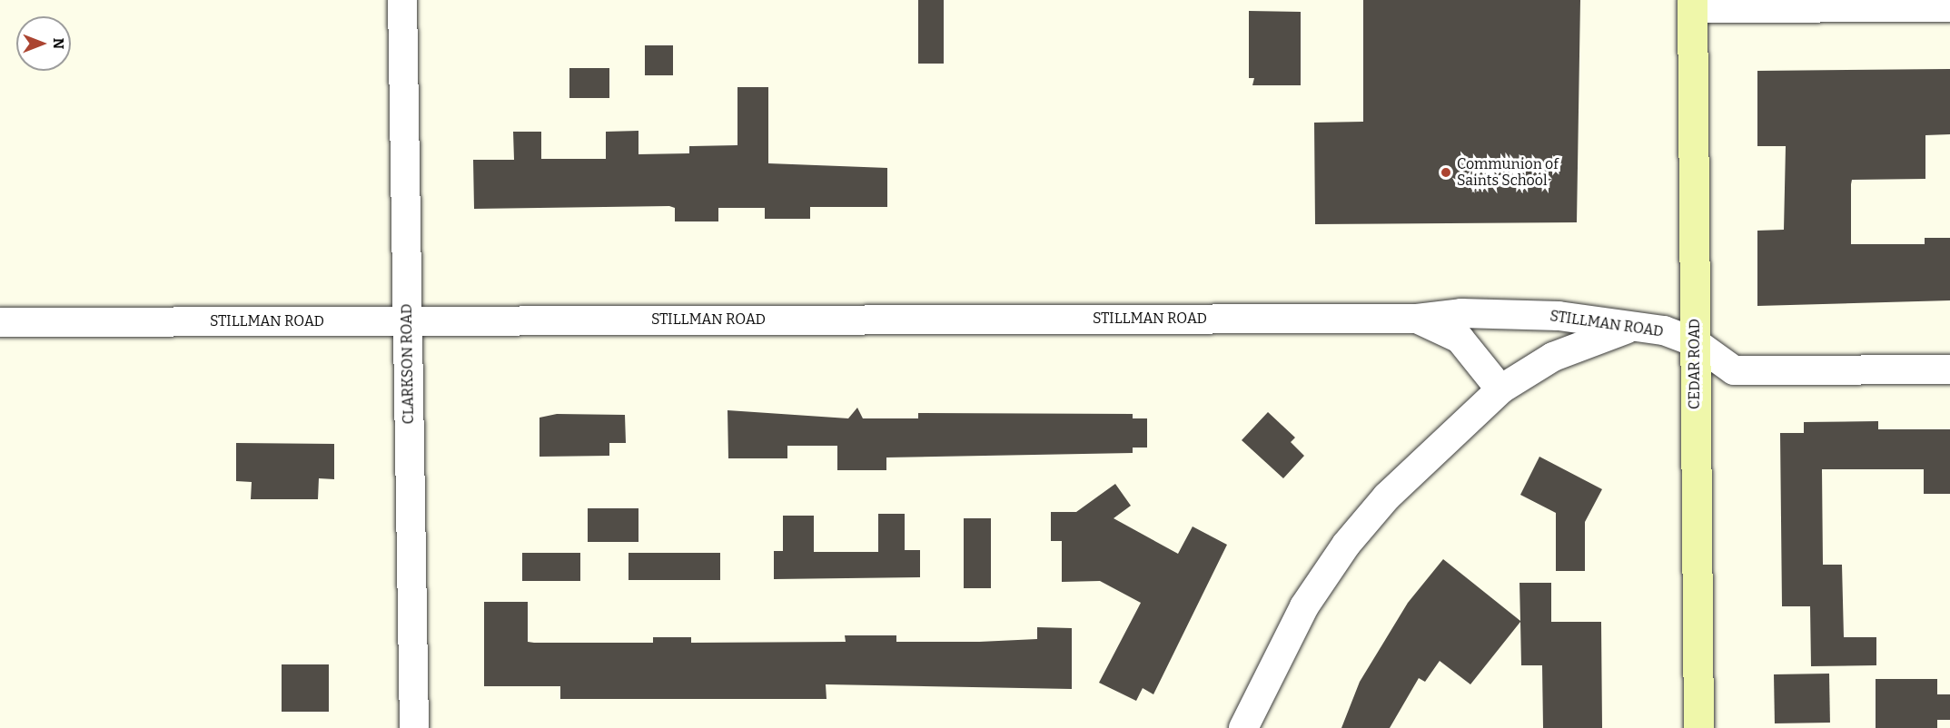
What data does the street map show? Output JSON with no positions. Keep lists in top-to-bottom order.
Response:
{
  "streets": {
    "main road": ["CEDAR ROAD"],
    "street": ["STILLMAN ROAD", "CLARKSON ROAD"]
  },
  "crossings": [
    ["STILLMAN ROAD", "CLARKSON ROAD"],
    ["STILLMAN ROAD", "CEDAR ROAD"]
  ],
  "places": ["Communion of Saints School"],
  "north": "right"
}
